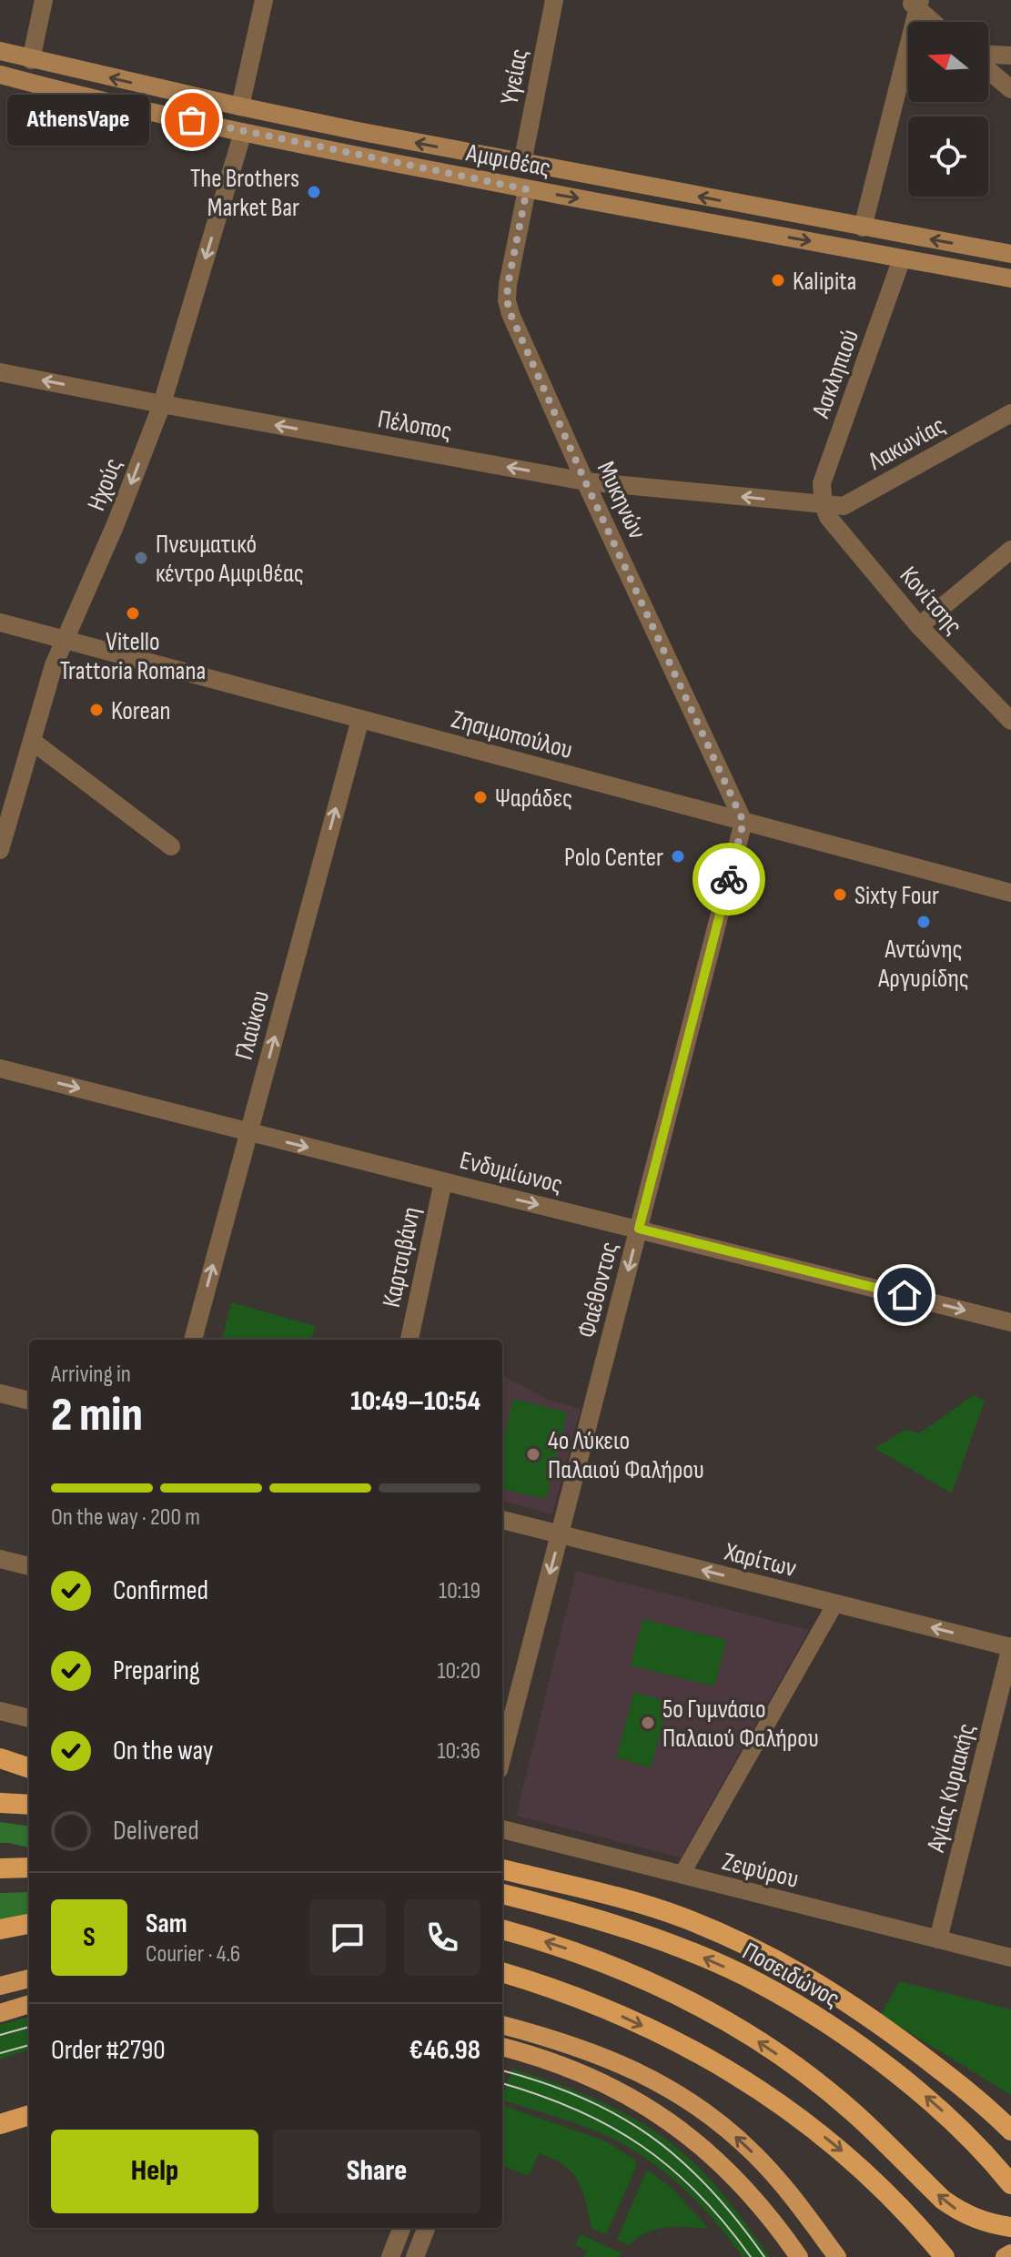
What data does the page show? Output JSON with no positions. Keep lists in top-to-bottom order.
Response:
{
  "streets": {
    "highway": ["Ποσειδώνος"],
    "main road": ["Αμφιθέας"],
    "street": [
      "Υγείας",
      "Ασκληπιού",
      "Πέλοπος",
      "Λακωνίας",
      "Ηχούς",
      "Μυκηνών",
      "Κονίτσης",
      "Ζησιμοπούλου",
      "Γλαύκου",
      "Ενδυμίωνος",
      "Καρτσιβάνη",
      "Φαέθοντος",
      "Χαρίτων",
      "Αγίας Κυριακής",
      "Ζεφύρου"
    ]
  },
  "crossings": [
    ["Υγείας", "Αμφιθέας"],
    ["Αμφιθέας", "Ασκληπιού"],
    ["Αμφιθέας", "Ηχούς"],
    ["Αμφιθέας", "Μυκηνών"],
    ["Ασκληπιού", "Πέλοπος"],
    ["Ασκληπιού", "Λακωνίας"],
    ["Ασκληπιού", "Κονίτσης"],
    ["Πέλοπος", "Λακωνίας"],
    ["Πέλοπος", "Ηχούς"],
    ["Πέλοπος", "Μυκηνών"],
    ["Πέλοπος", "Κονίτσης"],
    ["Λακωνίας", "Κονίτσης"],
    ["Ηχούς", "Ζησιμοπούλου"],
    ["Μυκηνών", "Ζησιμοπούλου"],
    ["Μυκηνών", "Φαέθοντος"],
    ["Ζησιμοπούλου", "Γλαύκου"],
    ["Ζησιμοπούλου", "Φαέθοντος"],
    ["Γλαύκου", "Ενδυμίωνος"],
    ["Ενδυμίωνος", "Καρτσιβάνη"],
    ["Ενδυμίωνος", "Φαέθοντος"],
    ["Φαέθοντος", "Χαρίτων"],
    ["Χαρίτων", "Αγίας Κυριακής"],
    ["Αγίας Κυριακής", "Ζεφύρου"]
  ],
  "one_way": [
    "Πέλοπος",
    "Ηχούς",
    "Γλαύκου",
    "Ενδυμίωνος",
    "Φαέθοντος",
    "Χαρίτων"
  ],
  "places": [
    "AthensVape",
    "The Brothers Market Bar",
    "Kalipita",
    "Πνευματικό κέντρο Αμφιθέας",
    "Vitello Trattoria Romana",
    "Korean",
    "Ψαράδες",
    "Polo Center",
    "Sixty Four",
    "Αντώνης Αργυρίδης",
    "4ο Λύκειο Παλαιού Φαλήρου",
    "5ο Γυμνάσιο Παλαιού Φαλήρου"
  ],
  "north": "left",
  "page": {
    "bubble": "AthensVape",
    "heading": ["2 min", "Arriving in", "10:49–10:54"],
    "panel": [
      "Sam",
      "Courier · 4.6",
      "Order #2790",
      "€46.98"
    ],
    "bar": "On the way · 200 m",
    "list": [
      ["Confirmed", "10:19"],
      ["Preparing", "10:20"],
      ["On the way", "10:36"],
      "Delivered"
    ],
    "round": "S",
    "buttons": ["Help", "Share"]
  }
}
